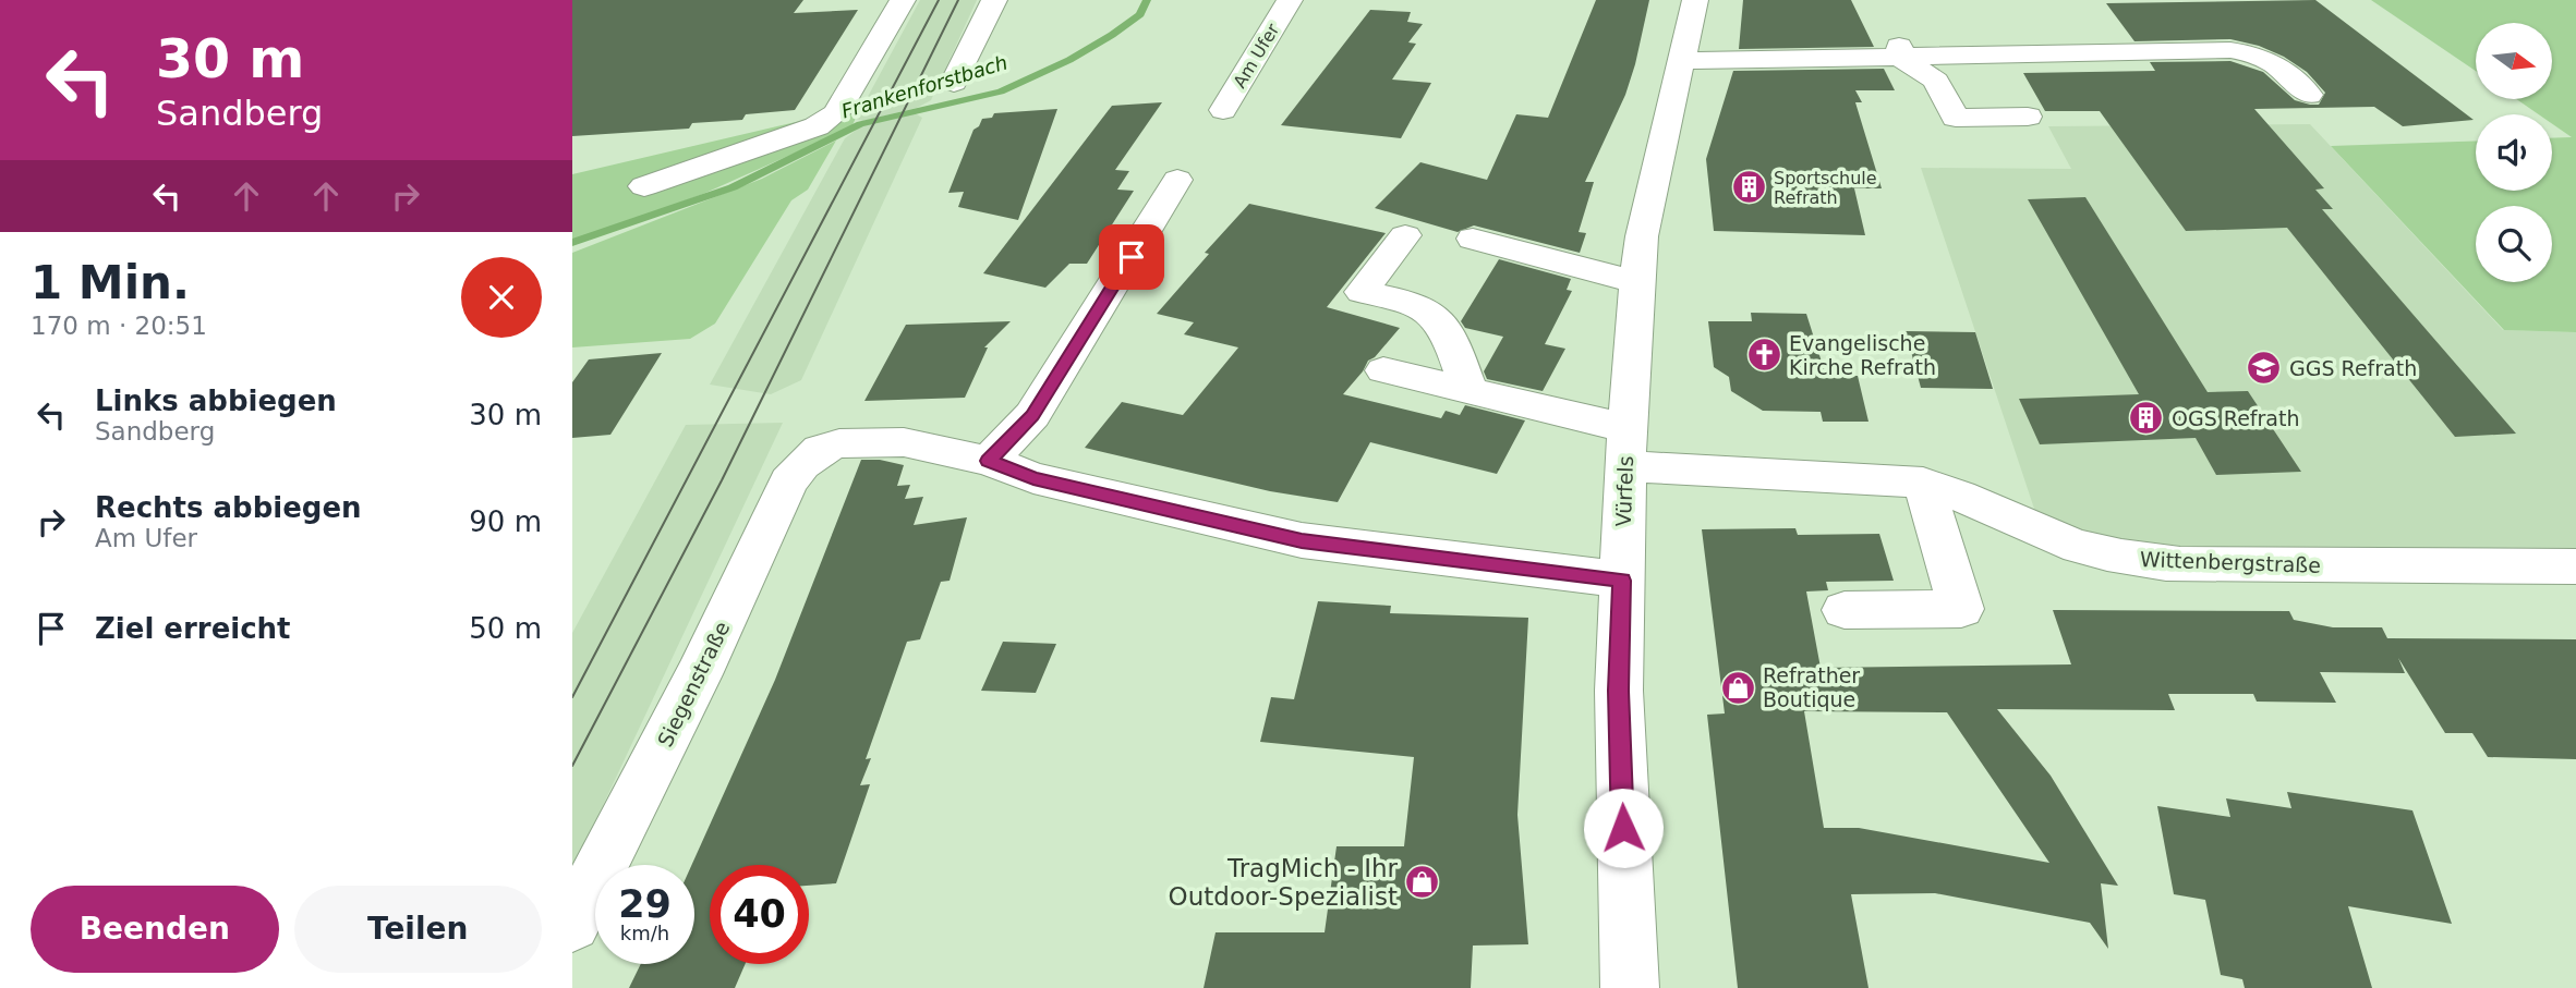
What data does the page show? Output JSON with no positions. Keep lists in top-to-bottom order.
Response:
{
  "streets": {
    "street": [
      "Am Ufer",
      "Vürfels",
      "Wittenbergstraße",
      "Siegenstraße"
    ]
  },
  "crossings": [
    ["Vürfels", "Wittenbergstraße"]
  ],
  "water": ["Frankenforstbach"],
  "places": {
    "building": ["Sportschule Refrath", "OGS Refrath"],
    "church": ["Evangelische Kirche Refrath"],
    "school or university": ["GGS Refrath"],
    "shop": ["Refrather Boutique", "TragMich - Ihr Outdoor-Spezialist"]
  },
  "north": "right",
  "page": {
    "turn": ["30 m", "Sandberg"],
    "heading": ["1 Min.", "170 m · 20:51"],
    "list": [
      {
        "name": "Links abbiegen",
        "note": "Sandberg",
        "value": "30 m"
      },
      {
        "name": "Rechts abbiegen",
        "note": "Am Ufer",
        "value": "90 m"
      },
      {
        "name": "Ziel erreicht",
        "value": "50 m"
      }
    ],
    "speed": "29 km/h",
    "limit": "40",
    "buttons": ["Beenden", "Teilen"]
  }
}
